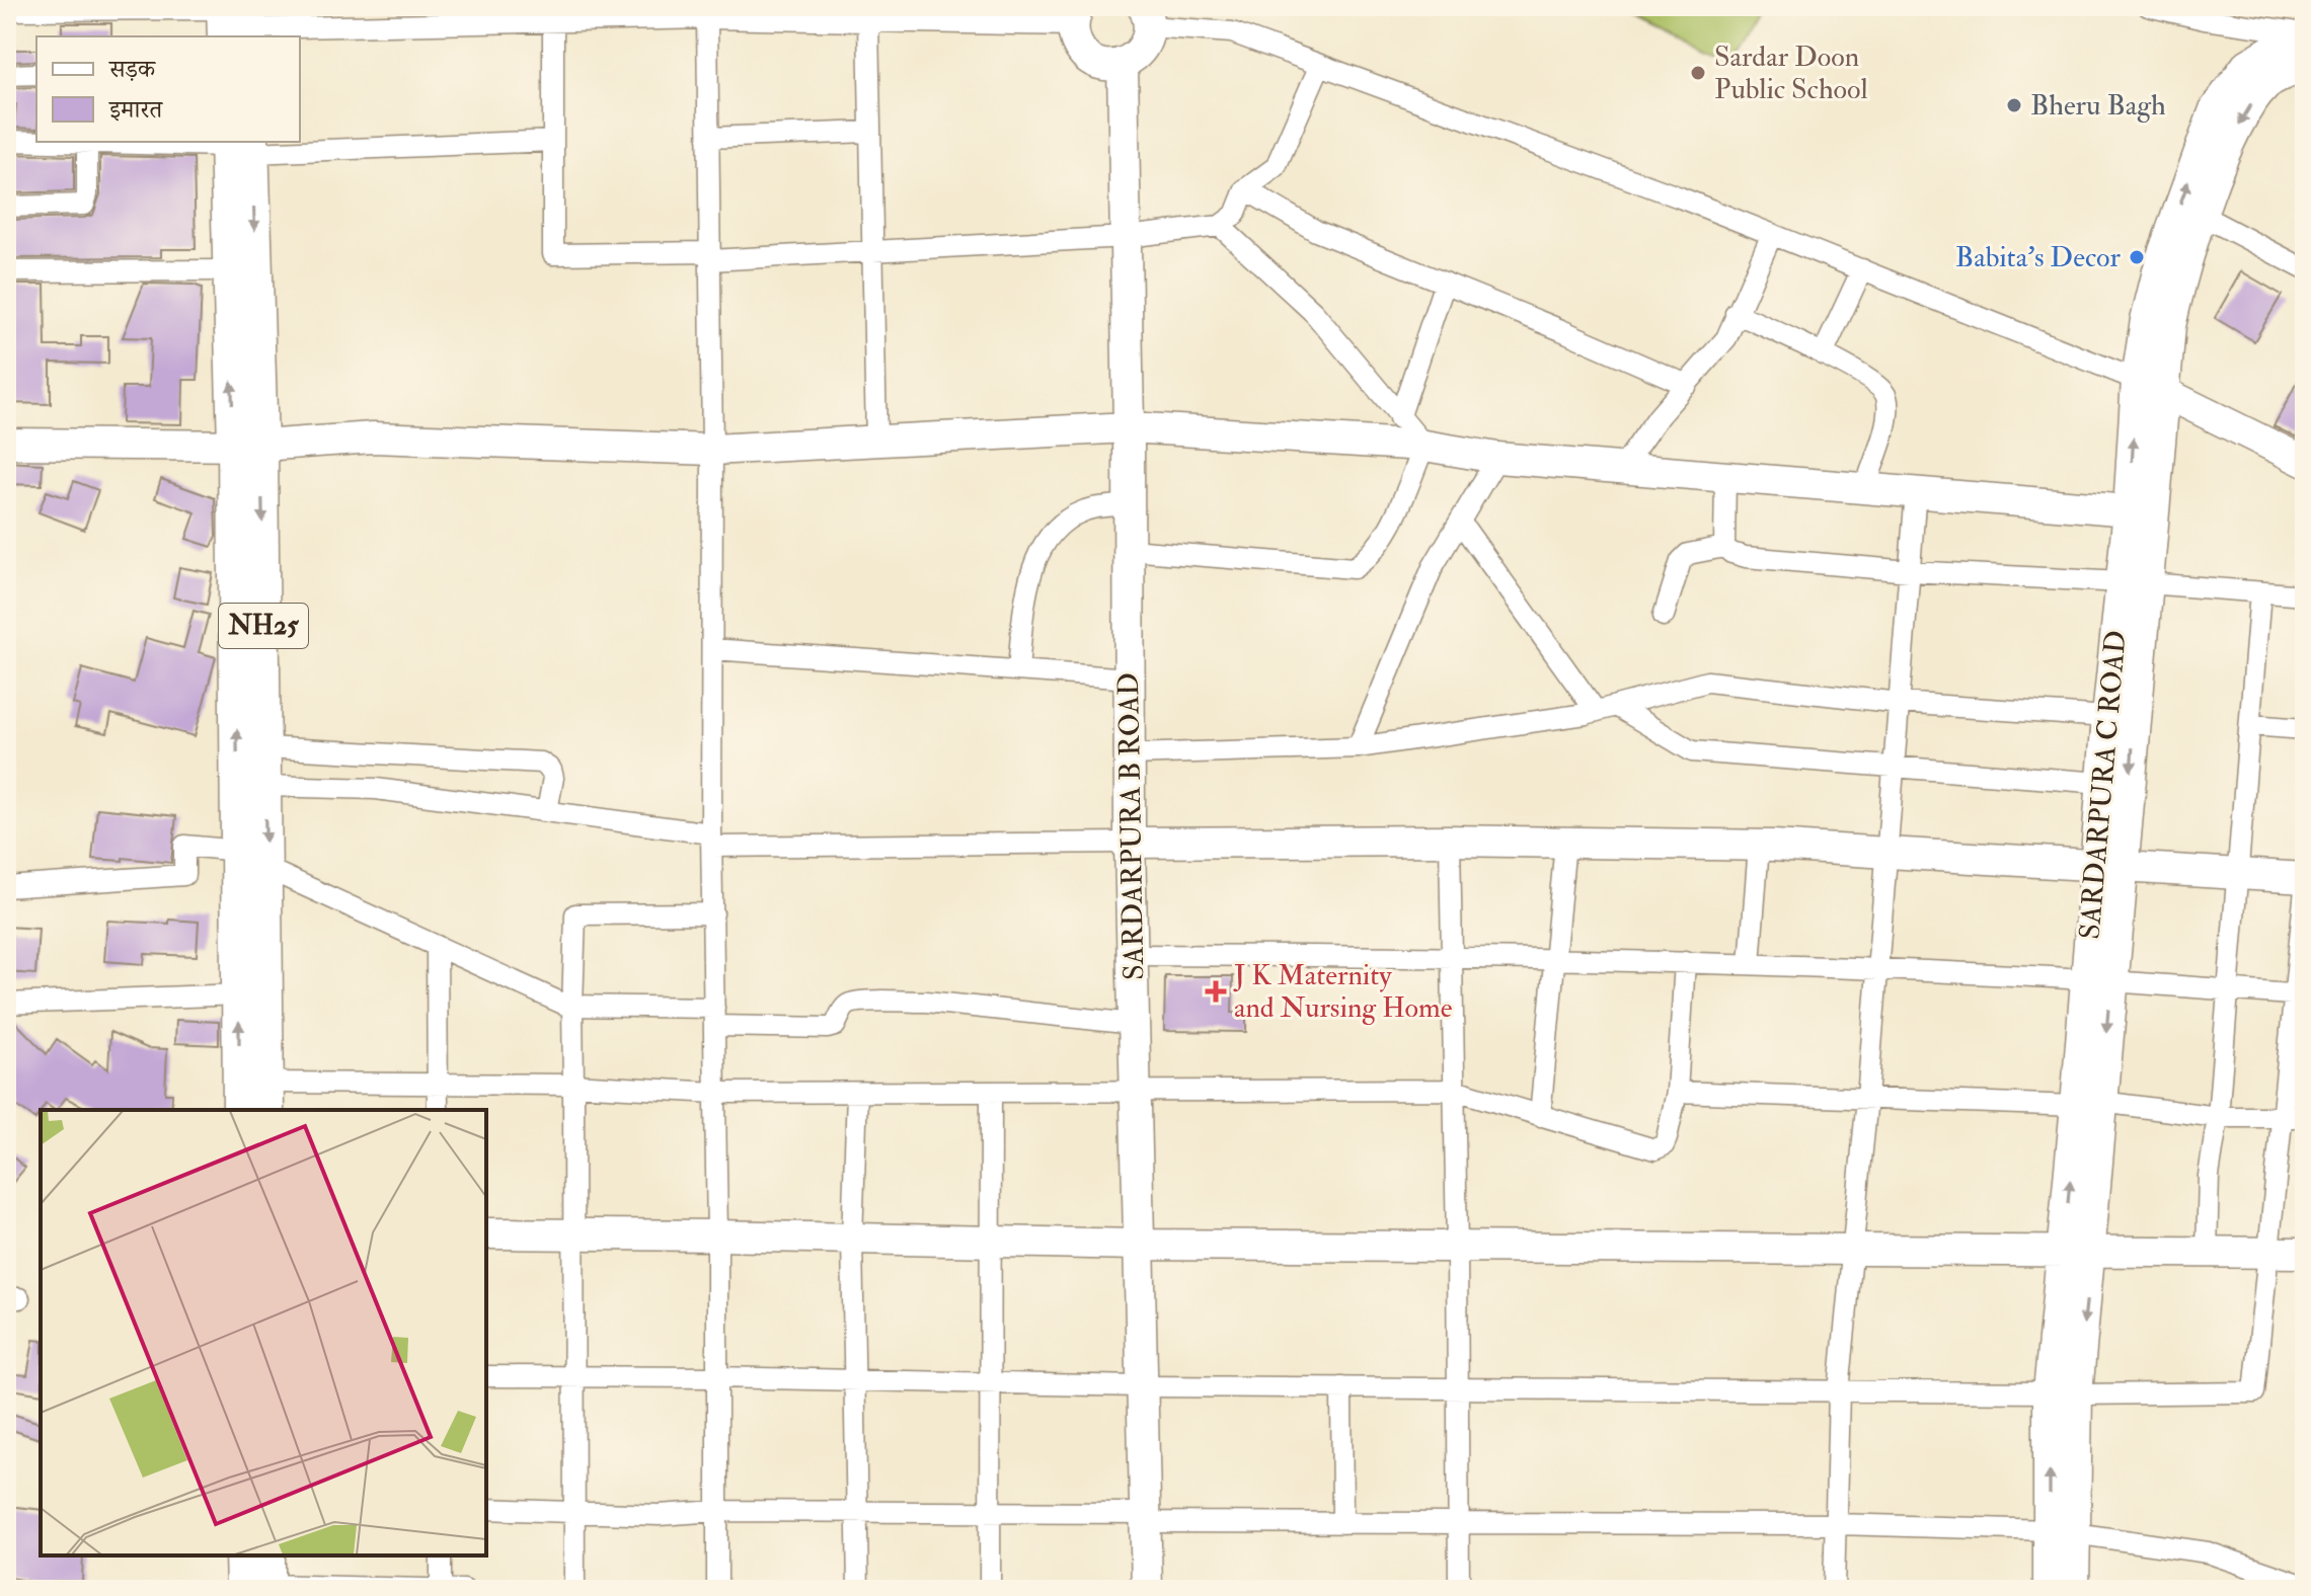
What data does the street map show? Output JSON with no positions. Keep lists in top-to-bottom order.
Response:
{
  "streets": {
    "main road": ["NH25"],
    "street": ["SARDARPURA C ROAD", "SARDARPURA B ROAD"]
  },
  "places": {
    "other": ["Sardar Doon Public School", "Bheru Bagh", "Babita's Decor"],
    "health": ["J K Maternity and Nursing Home"]
  },
  "legend": ["सड़क", "इमारत"]
}
